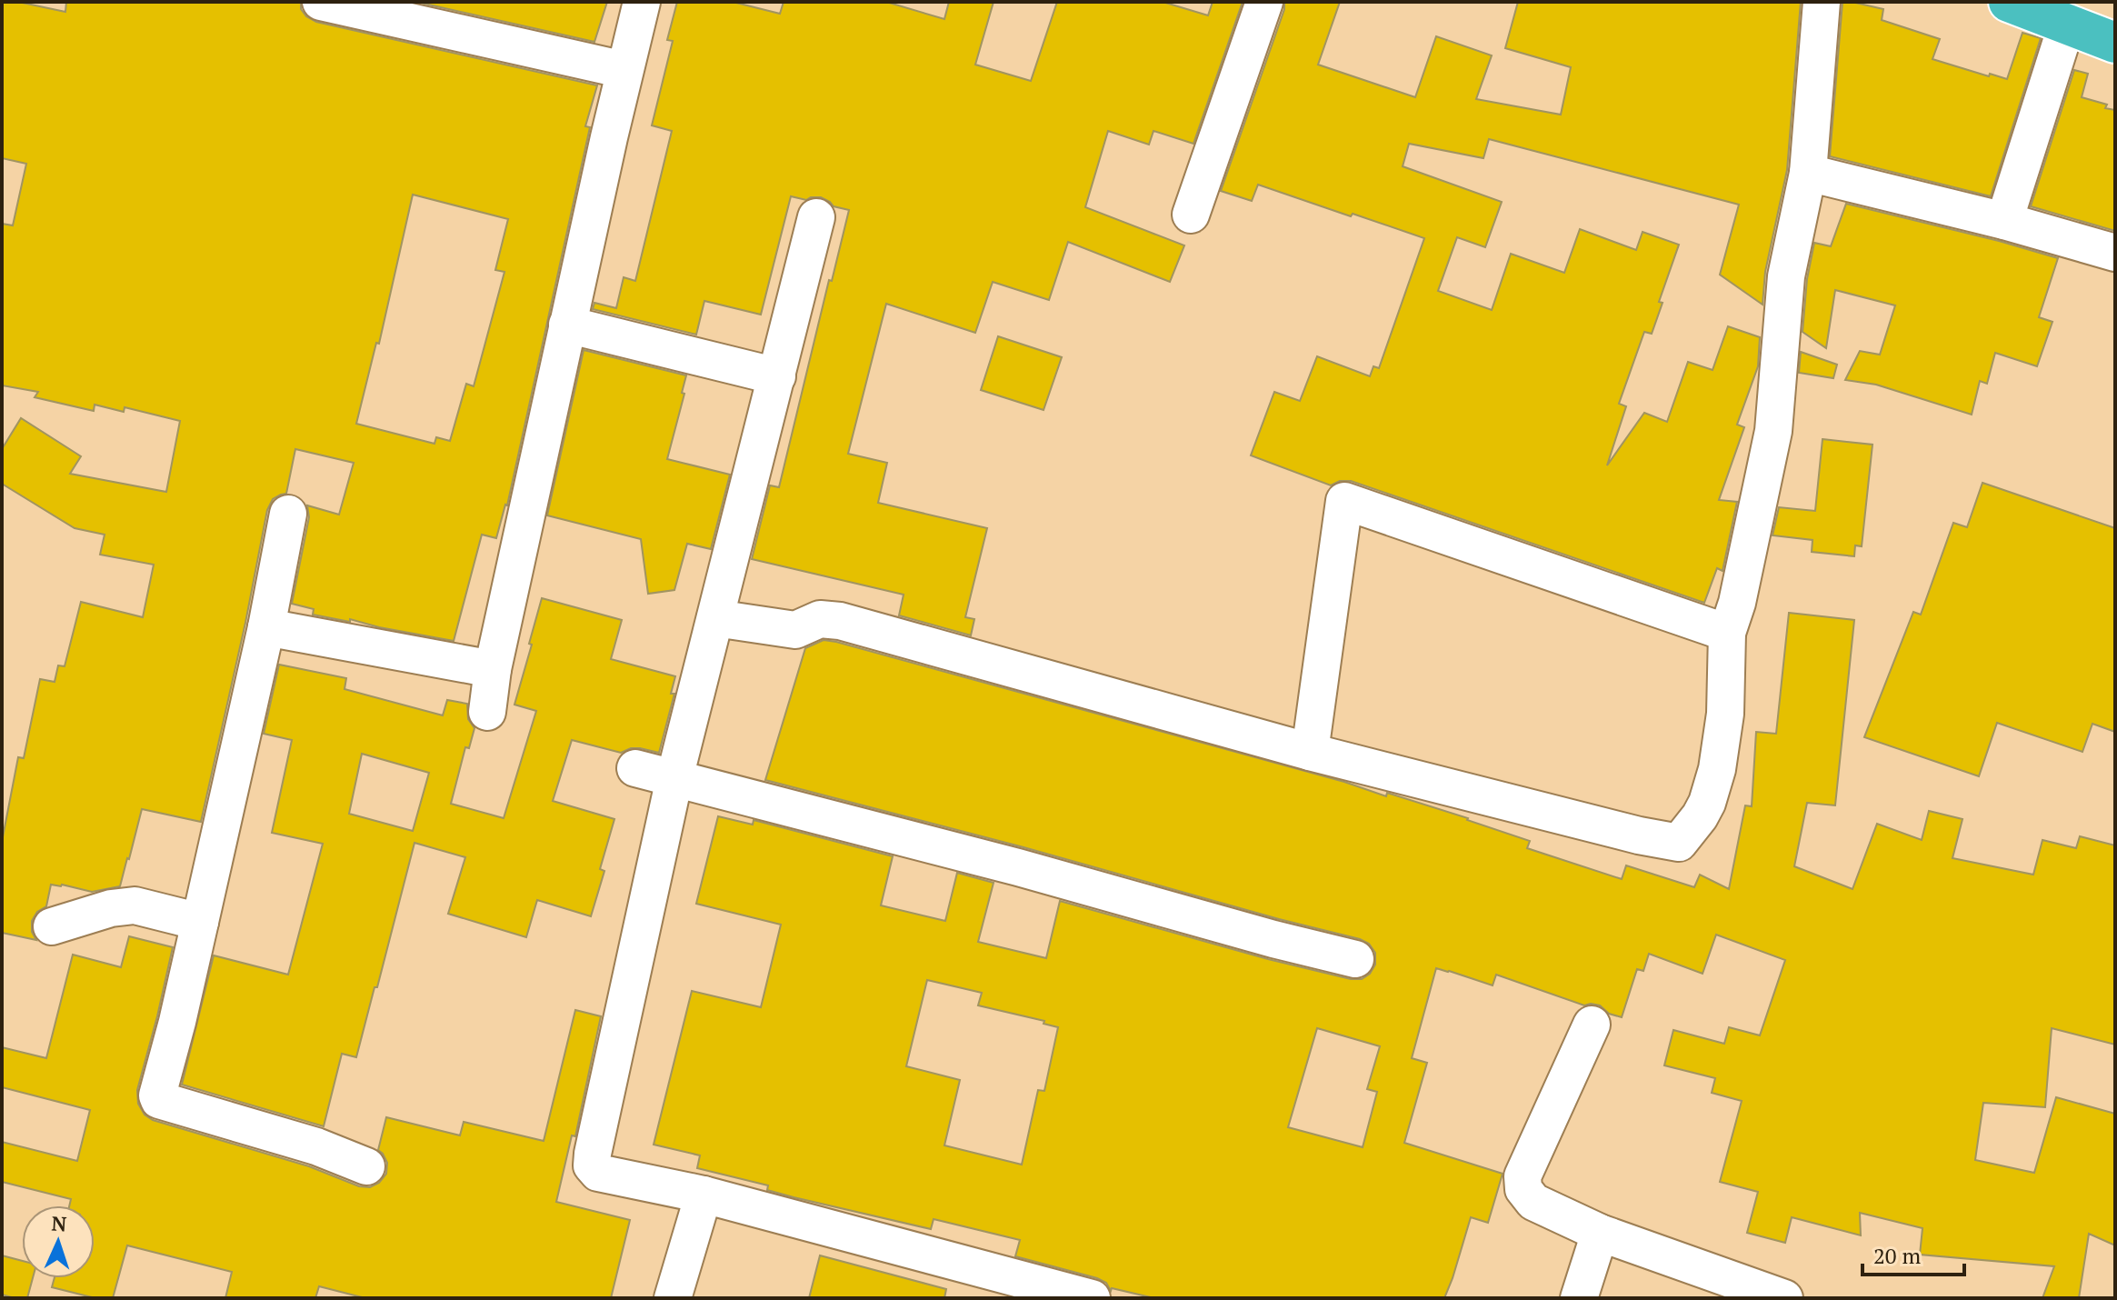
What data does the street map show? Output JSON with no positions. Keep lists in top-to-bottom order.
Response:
{
  "scale_bar": "20 m",
  "north": "top"
}
